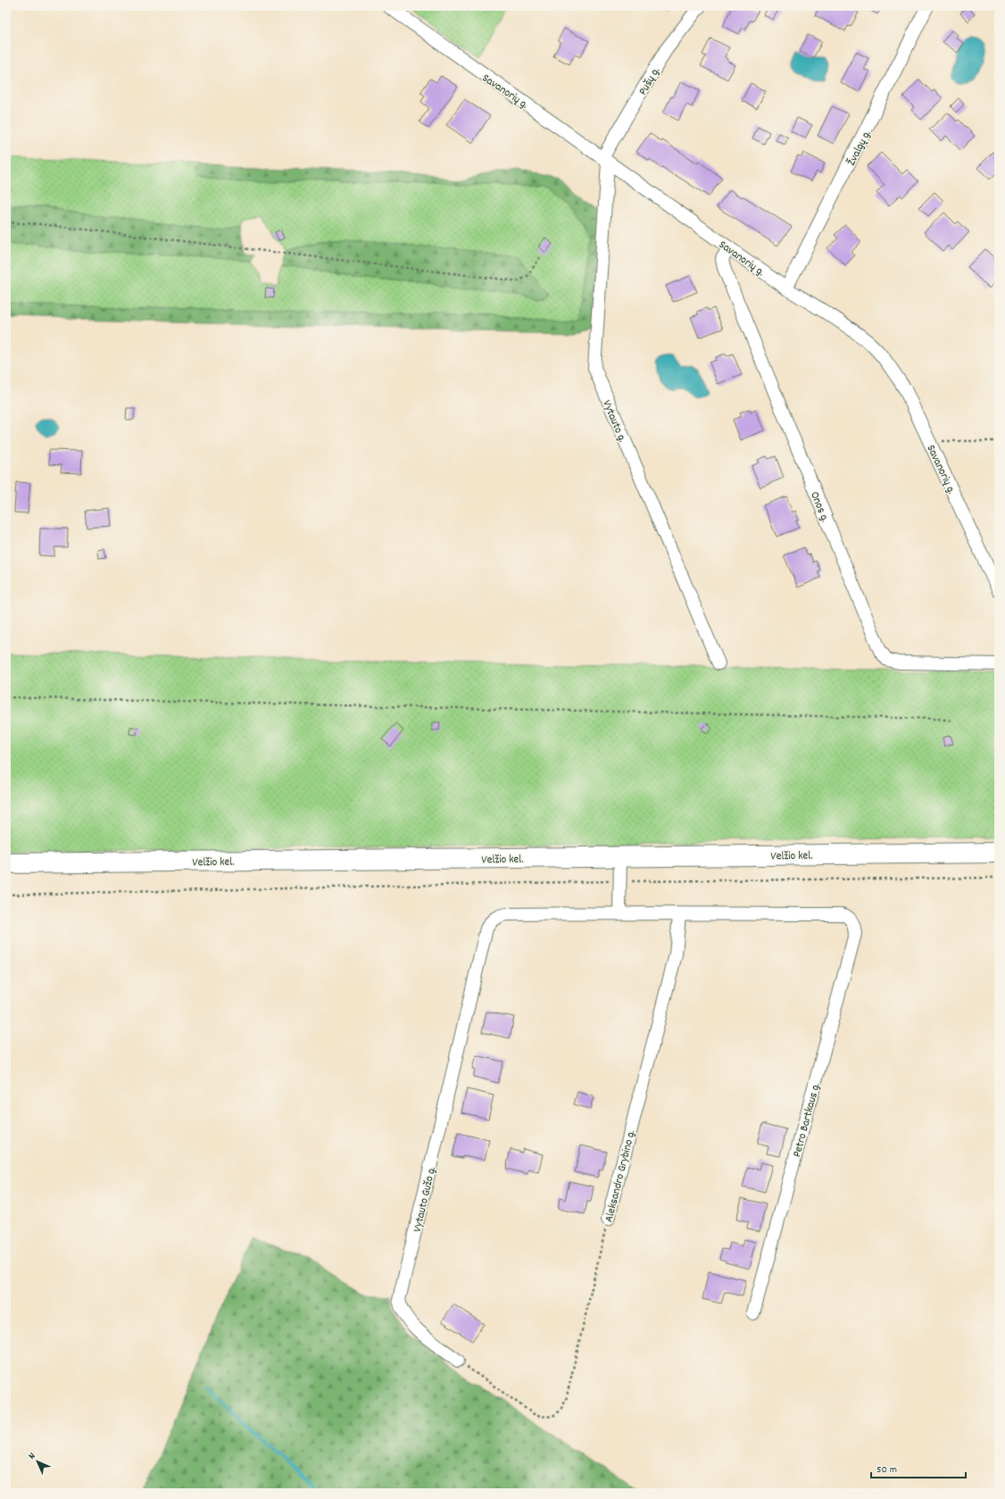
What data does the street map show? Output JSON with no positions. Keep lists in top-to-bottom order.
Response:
{
  "streets": {
    "main road": ["Velžio kel."],
    "street": [
      "Pušų g.",
      "Savanorių g.",
      "Žvalgų g.",
      "Vytauto g.",
      "Onos g.",
      "Petro Bartkaus g.",
      "Aleksandro Grybino g.",
      "Vytauto Gužo g."
    ]
  },
  "crossings": [
    ["Pušų g.", "Savanorių g."],
    ["Pušų g.", "Vytauto g."],
    ["Savanorių g.", "Žvalgų g."],
    ["Savanorių g.", "Vytauto g."],
    ["Savanorių g.", "Onos g."],
    ["Petro Bartkaus g.", "Aleksandro Grybino g."],
    ["Aleksandro Grybino g.", "Vytauto Gužo g."]
  ],
  "scale_bar": "50 m",
  "north": "top left"
}
